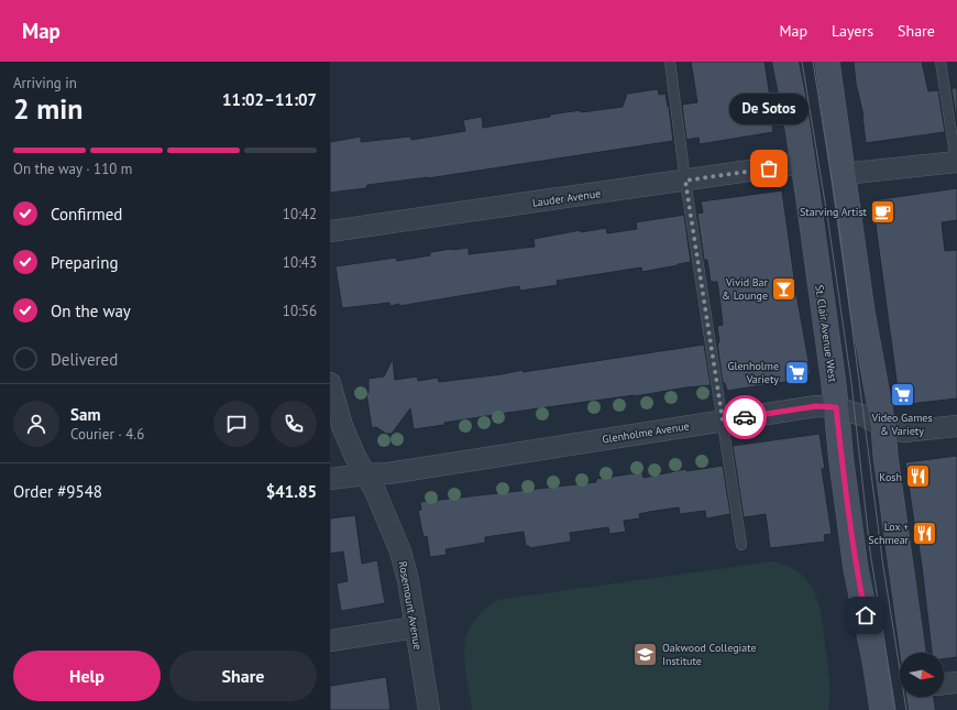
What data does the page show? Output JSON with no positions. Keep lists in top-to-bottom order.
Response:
{
  "streets": {
    "main road": ["St. Clair Avenue West"],
    "street": ["Lauder Avenue", "Glenholme Avenue", "Rosemount Avenue"]
  },
  "crossings": [
    ["Lauder Avenue", "St. Clair Avenue West"],
    ["St. Clair Avenue West", "Glenholme Avenue"],
    ["Glenholme Avenue", "Rosemount Avenue"]
  ],
  "places": {
    "other": ["De Sotos"],
    "cafe": ["Starving Artist"],
    "bar": ["Vivid Bar & Lounge"],
    "supermarket": ["Glenholme Variety", "Video Games & Variety"],
    "restaurant": ["Kosh", "Lox + Schmear"],
    "school or university": ["Oakwood Collegiate Institute"]
  },
  "north": "right",
  "page": {
    "header": "Map",
    "nav": ["Map", "Layers", "Share"],
    "heading": ["2 min", "Arriving in", "11:02–11:07"],
    "panel": [
      "Sam",
      "Courier · 4.6",
      "Order #9548",
      "$41.85"
    ],
    "bubble": "De Sotos",
    "bar": "On the way · 110 m",
    "list": [
      ["Confirmed", "10:42"],
      ["Preparing", "10:43"],
      ["On the way", "10:56"],
      "Delivered"
    ],
    "buttons": ["Help", "Share"]
  }
}
